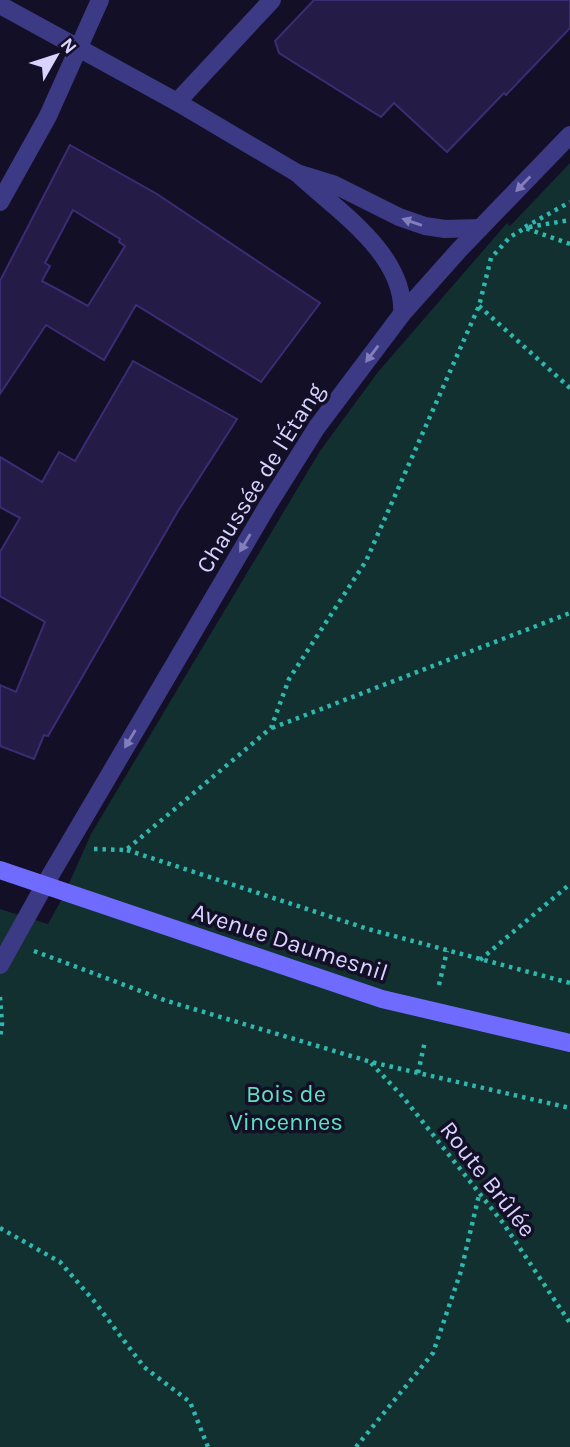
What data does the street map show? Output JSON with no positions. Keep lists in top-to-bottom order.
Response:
{
  "streets": {
    "street": ["Chaussée de l'Étang", "Avenue Daumesnil"],
    "path": ["Route Brûlée"]
  },
  "crossings": [
    ["Chaussée de l'Étang", "Avenue Daumesnil"]
  ],
  "one_way": ["Chaussée de l'Étang"],
  "parks": ["Bois de Vincennes"],
  "north": "top right"
}
